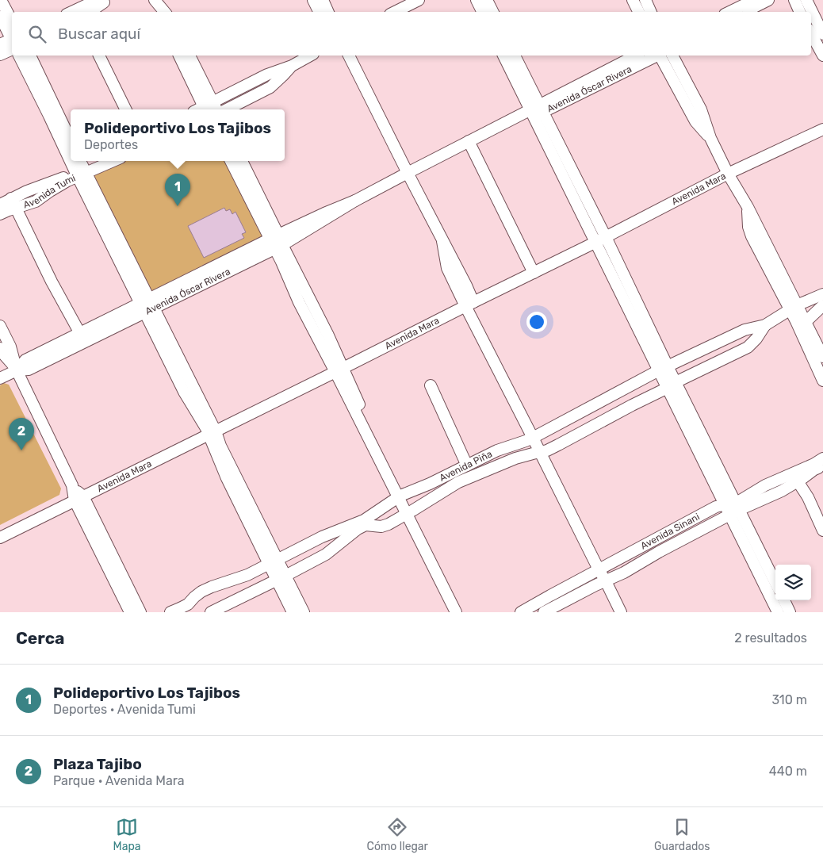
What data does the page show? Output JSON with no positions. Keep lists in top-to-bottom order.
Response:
{
  "streets": {
    "street": [
      "Avenida Óscar Rivera",
      "Avenida Mara",
      "Avenida Tumi",
      "Avenida Piña",
      "Avenida Sinani"
    ]
  },
  "page": {
    "search": "Buscar aquí",
    "popup": ["Polideportivo Los Tajibos", "Deportes"],
    "pins": ["1", "2"],
    "heading": ["Cerca", "2 resultados"],
    "list": [
      {
        "mark": "1",
        "name": "Polideportivo Los Tajibos",
        "note": "Deportes · Avenida Tumi",
        "value": "310 m"
      },
      {
        "mark": "2",
        "name": "Plaza Tajibo",
        "note": "Parque · Avenida Mara",
        "value": "440 m"
      }
    ],
    "nav": ["Mapa", "Cómo llegar", "Guardados"]
  }
}
